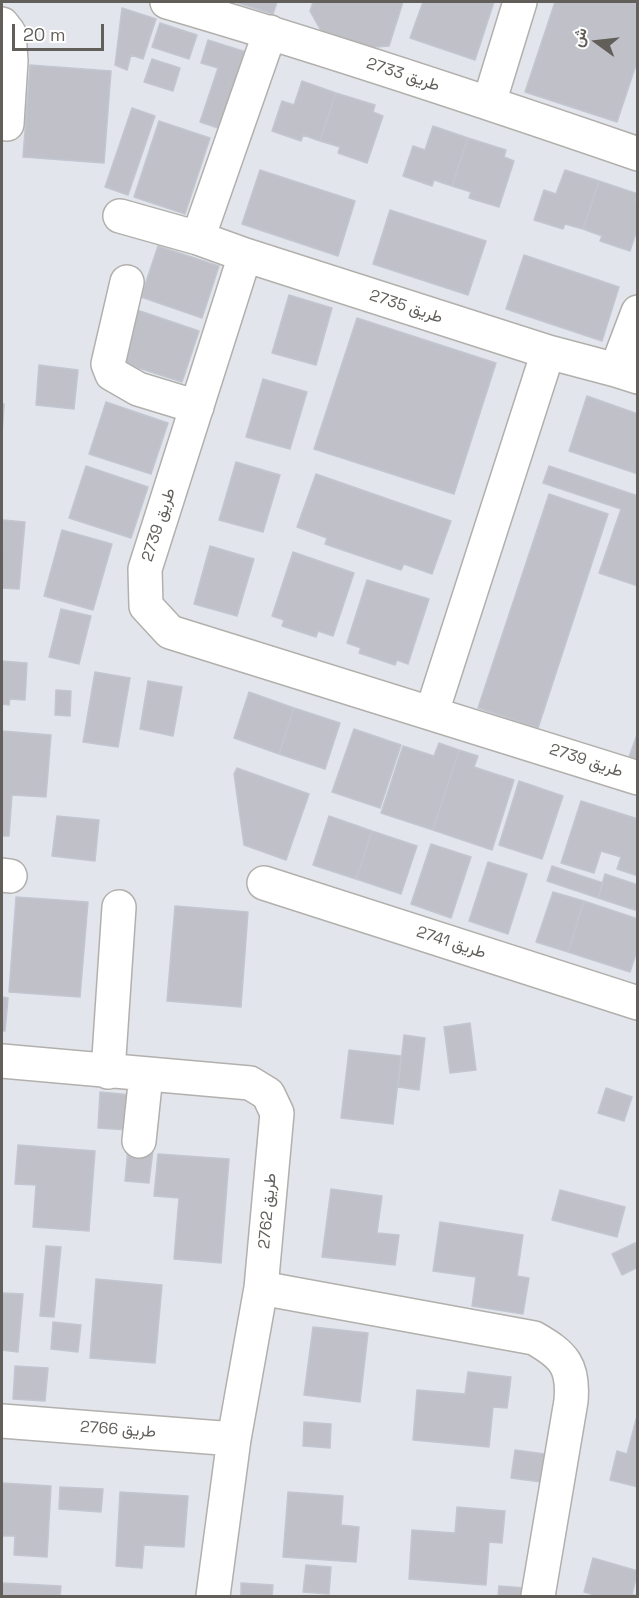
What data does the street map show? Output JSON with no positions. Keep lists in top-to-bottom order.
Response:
{
  "streets": {
    "street": [
      "طريق 2733",
      "طريق 2735",
      "طريق 2739",
      "طريق 2741",
      "طريق 2762",
      "طريق 2766"
    ]
  },
  "crossings": [
    ["طريق 2735", "طريق 2739"],
    ["طريق 2762", "طريق 2766"]
  ],
  "scale_bar": "20 m",
  "north": "left"
}
